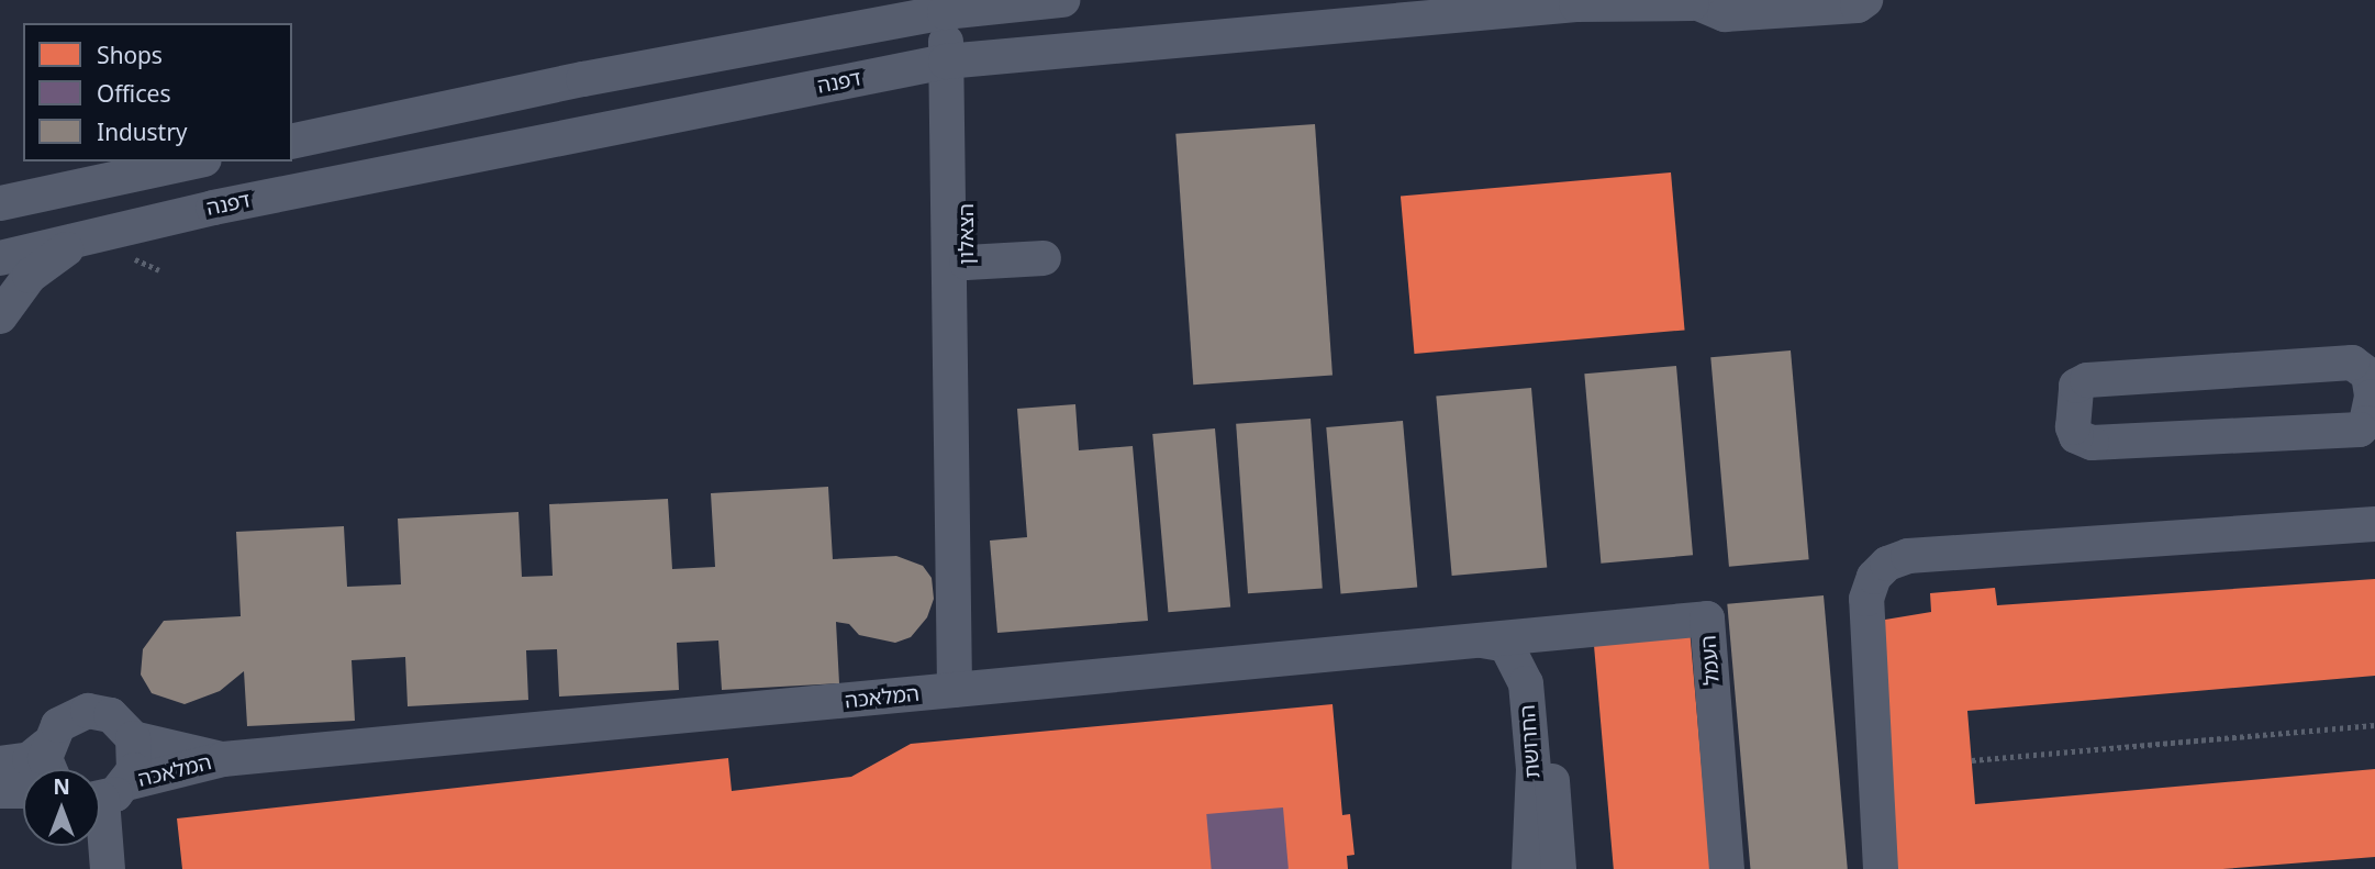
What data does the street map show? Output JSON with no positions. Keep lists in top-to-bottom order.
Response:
{
  "streets": {
    "street": [
      "דפנה",
      "הצאלון",
      "העמל",
      "המלאכה",
      "החרושת"
    ]
  },
  "crossings": [
    ["דפנה", "הצאלון"],
    ["הצאלון", "המלאכה"],
    ["העמל", "המלאכה"],
    ["העמל", "החרושת"],
    ["המלאכה", "החרושת"]
  ],
  "legend": ["Shops", "Offices", "Industry"],
  "north": "top"
}
